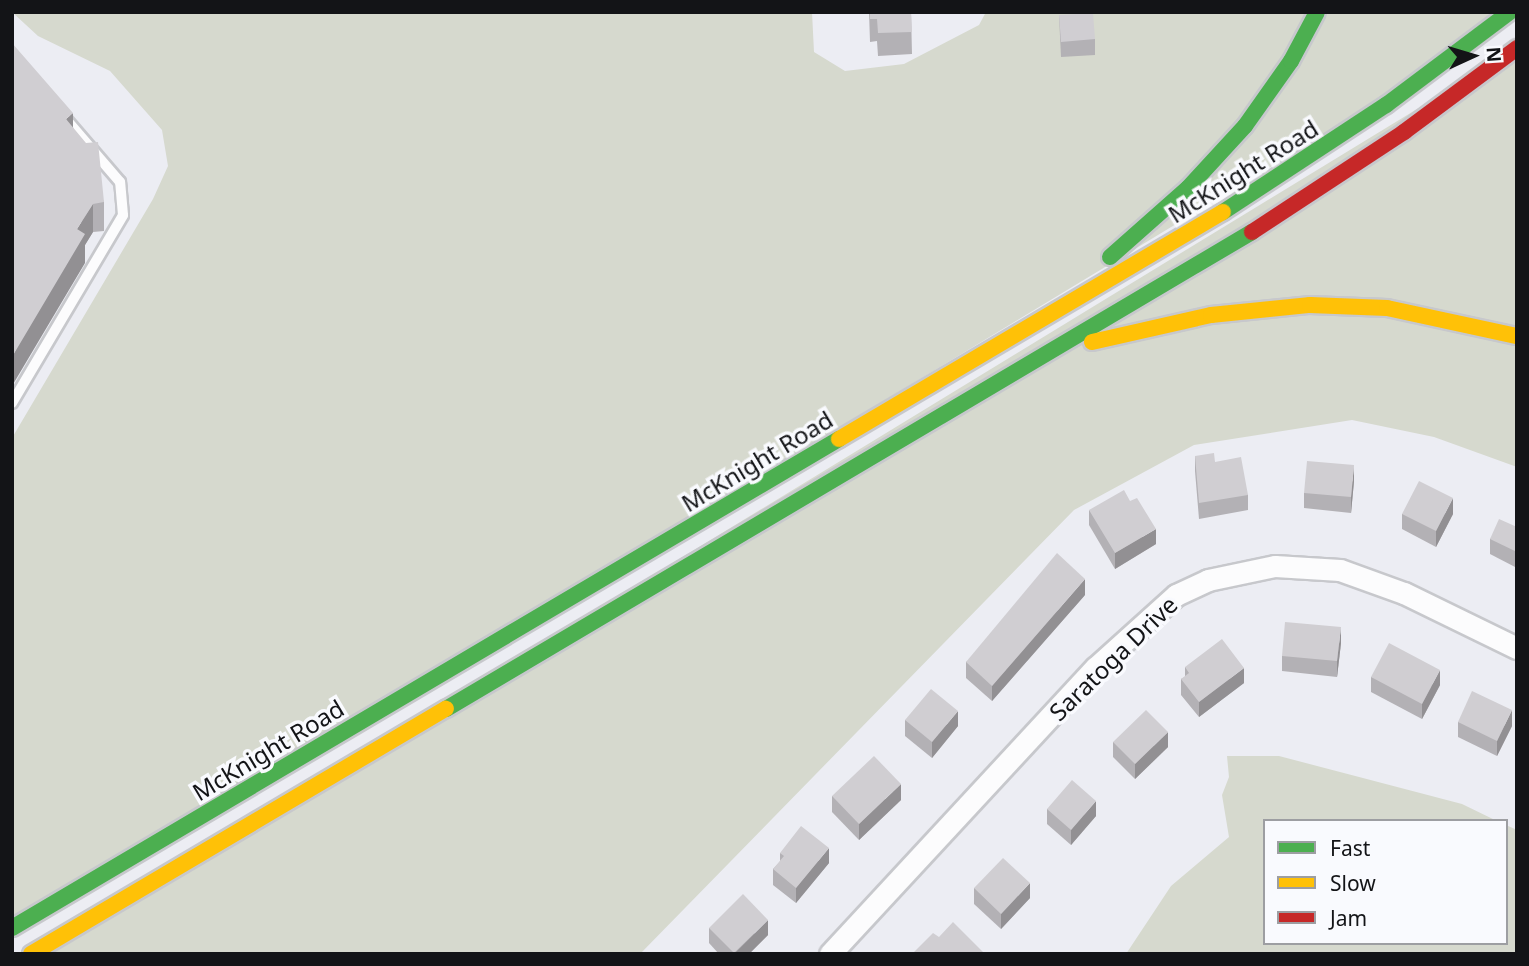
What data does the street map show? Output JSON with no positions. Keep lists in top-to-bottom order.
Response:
{
  "streets": {
    "highway": ["McKnight Road"],
    "street": ["Saratoga Drive"]
  },
  "legend": ["Fast", "Slow", "Jam"],
  "north": "right"
}
